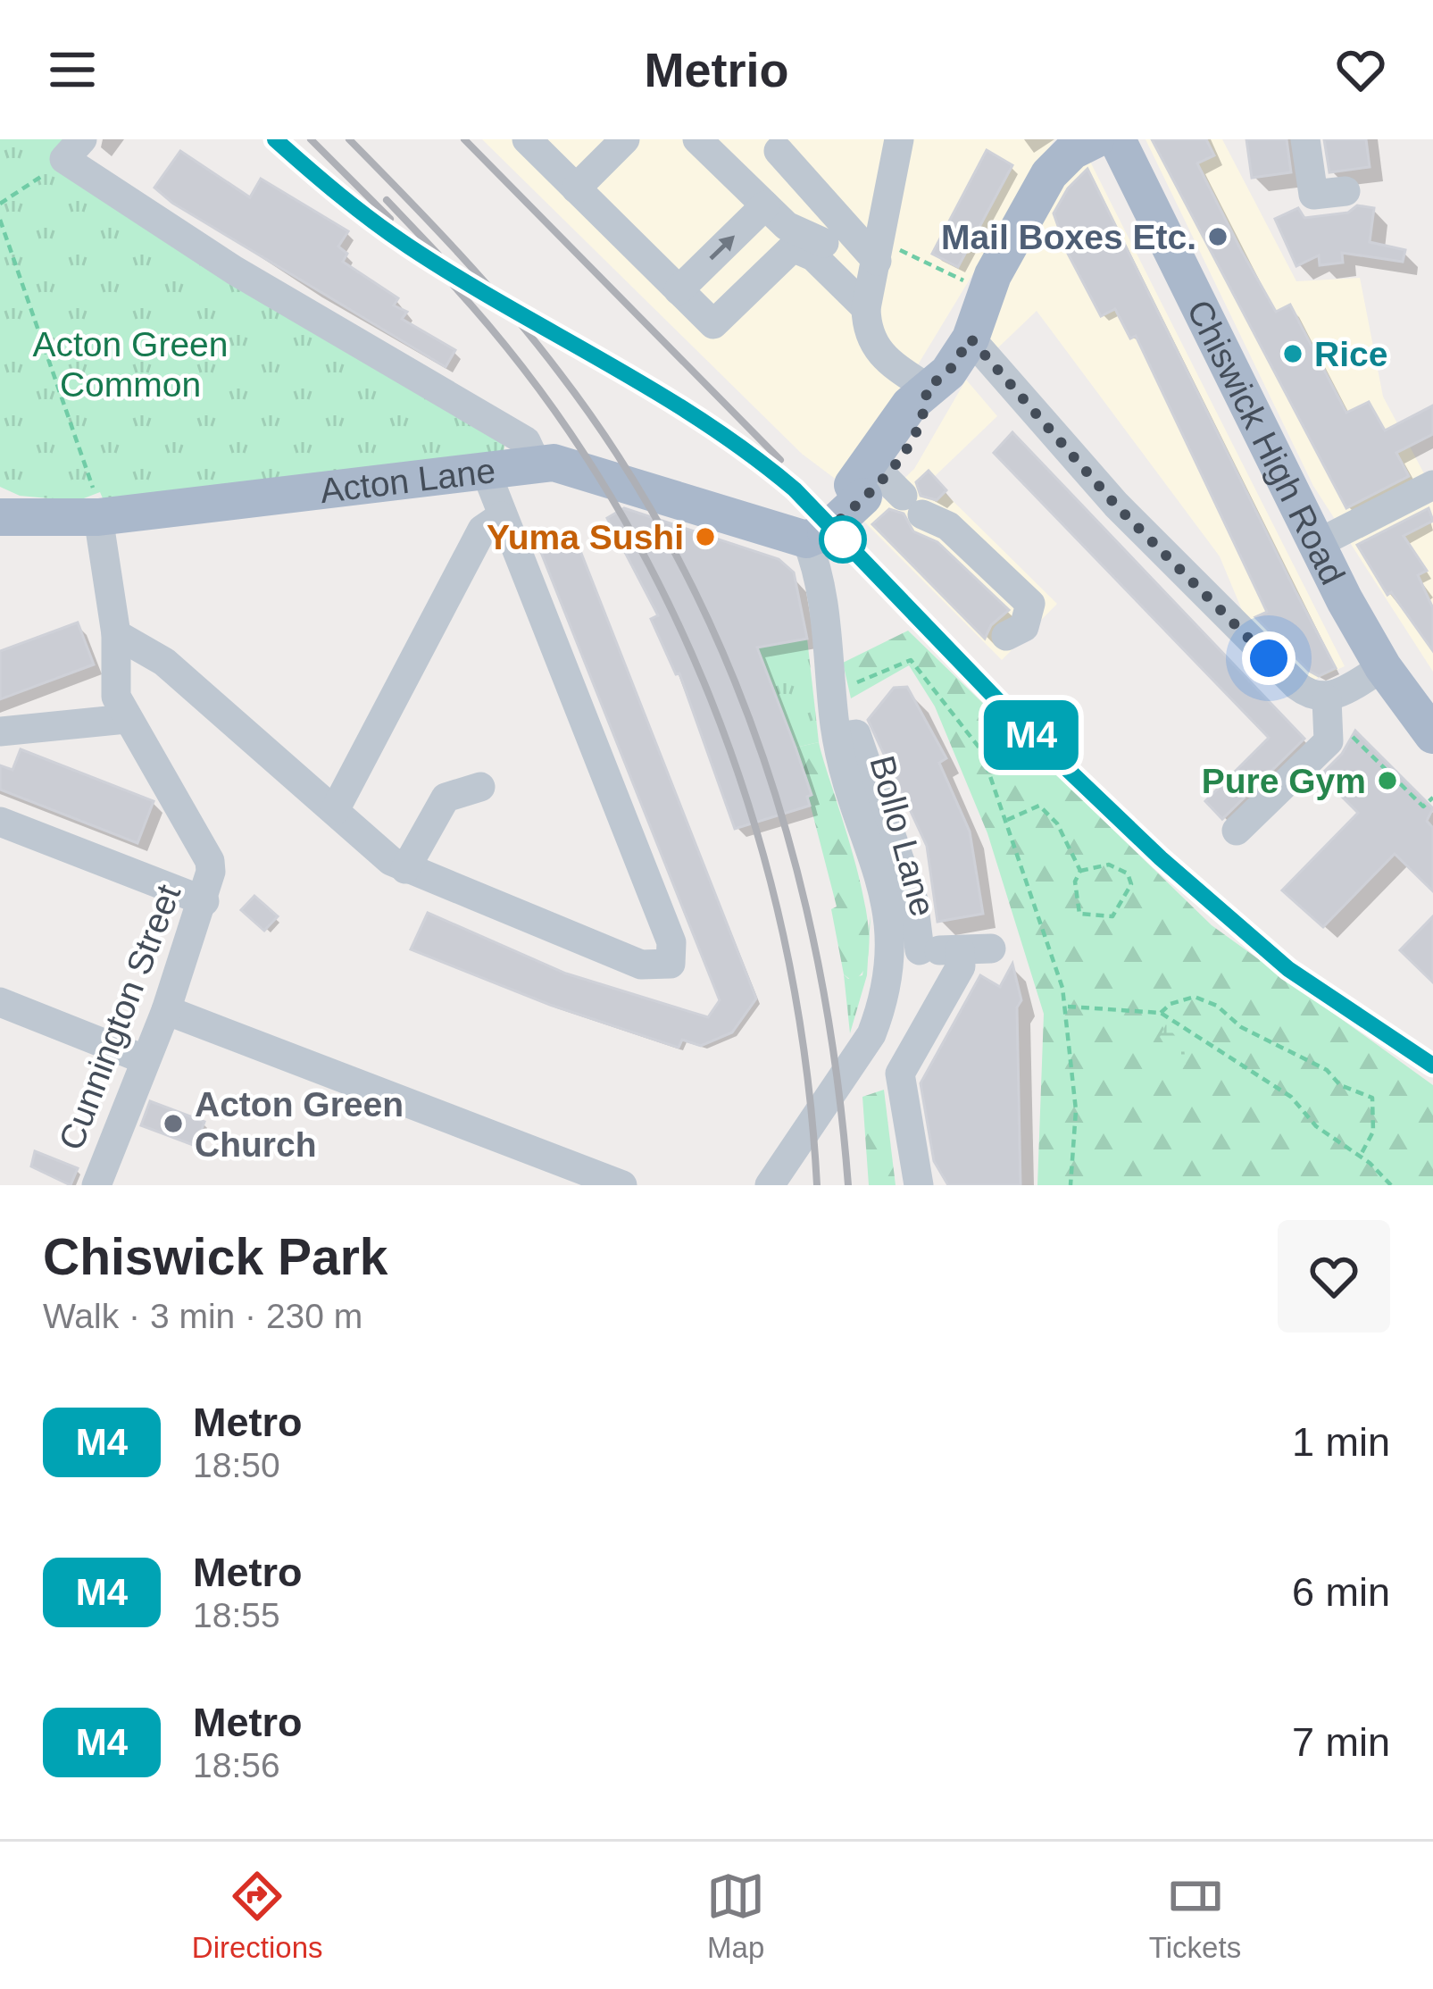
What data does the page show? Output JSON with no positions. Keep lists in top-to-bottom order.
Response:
{
  "streets": {
    "main road": ["Chiswick High Road", "Acton Lane"],
    "street": ["Bollo Lane", "Cunnington Street"]
  },
  "crossings": [
    ["Acton Lane", "Bollo Lane"],
    ["Acton Lane", "Cunnington Street"]
  ],
  "parks": ["Acton Green Common"],
  "places": [
    "Mail Boxes Etc.",
    "Rice",
    "Yuma Sushi",
    "Pure Gym",
    "Acton Green Church"
  ],
  "lines": ["metro line M4"],
  "page": {
    "header": "Metrio",
    "on_map": "M4",
    "heading": ["Chiswick Park", "Walk · 3 min · 230 m"],
    "list": [
      {
        "mark": "M4",
        "name": "Metro",
        "note": "18:50",
        "value": "1 min"
      },
      {
        "mark": "M4",
        "name": "Metro",
        "note": "18:55",
        "value": "6 min"
      },
      {
        "mark": "M4",
        "name": "Metro",
        "note": "18:56",
        "value": "7 min"
      }
    ],
    "tabs": ["Directions", "Map", "Tickets"]
  }
}
